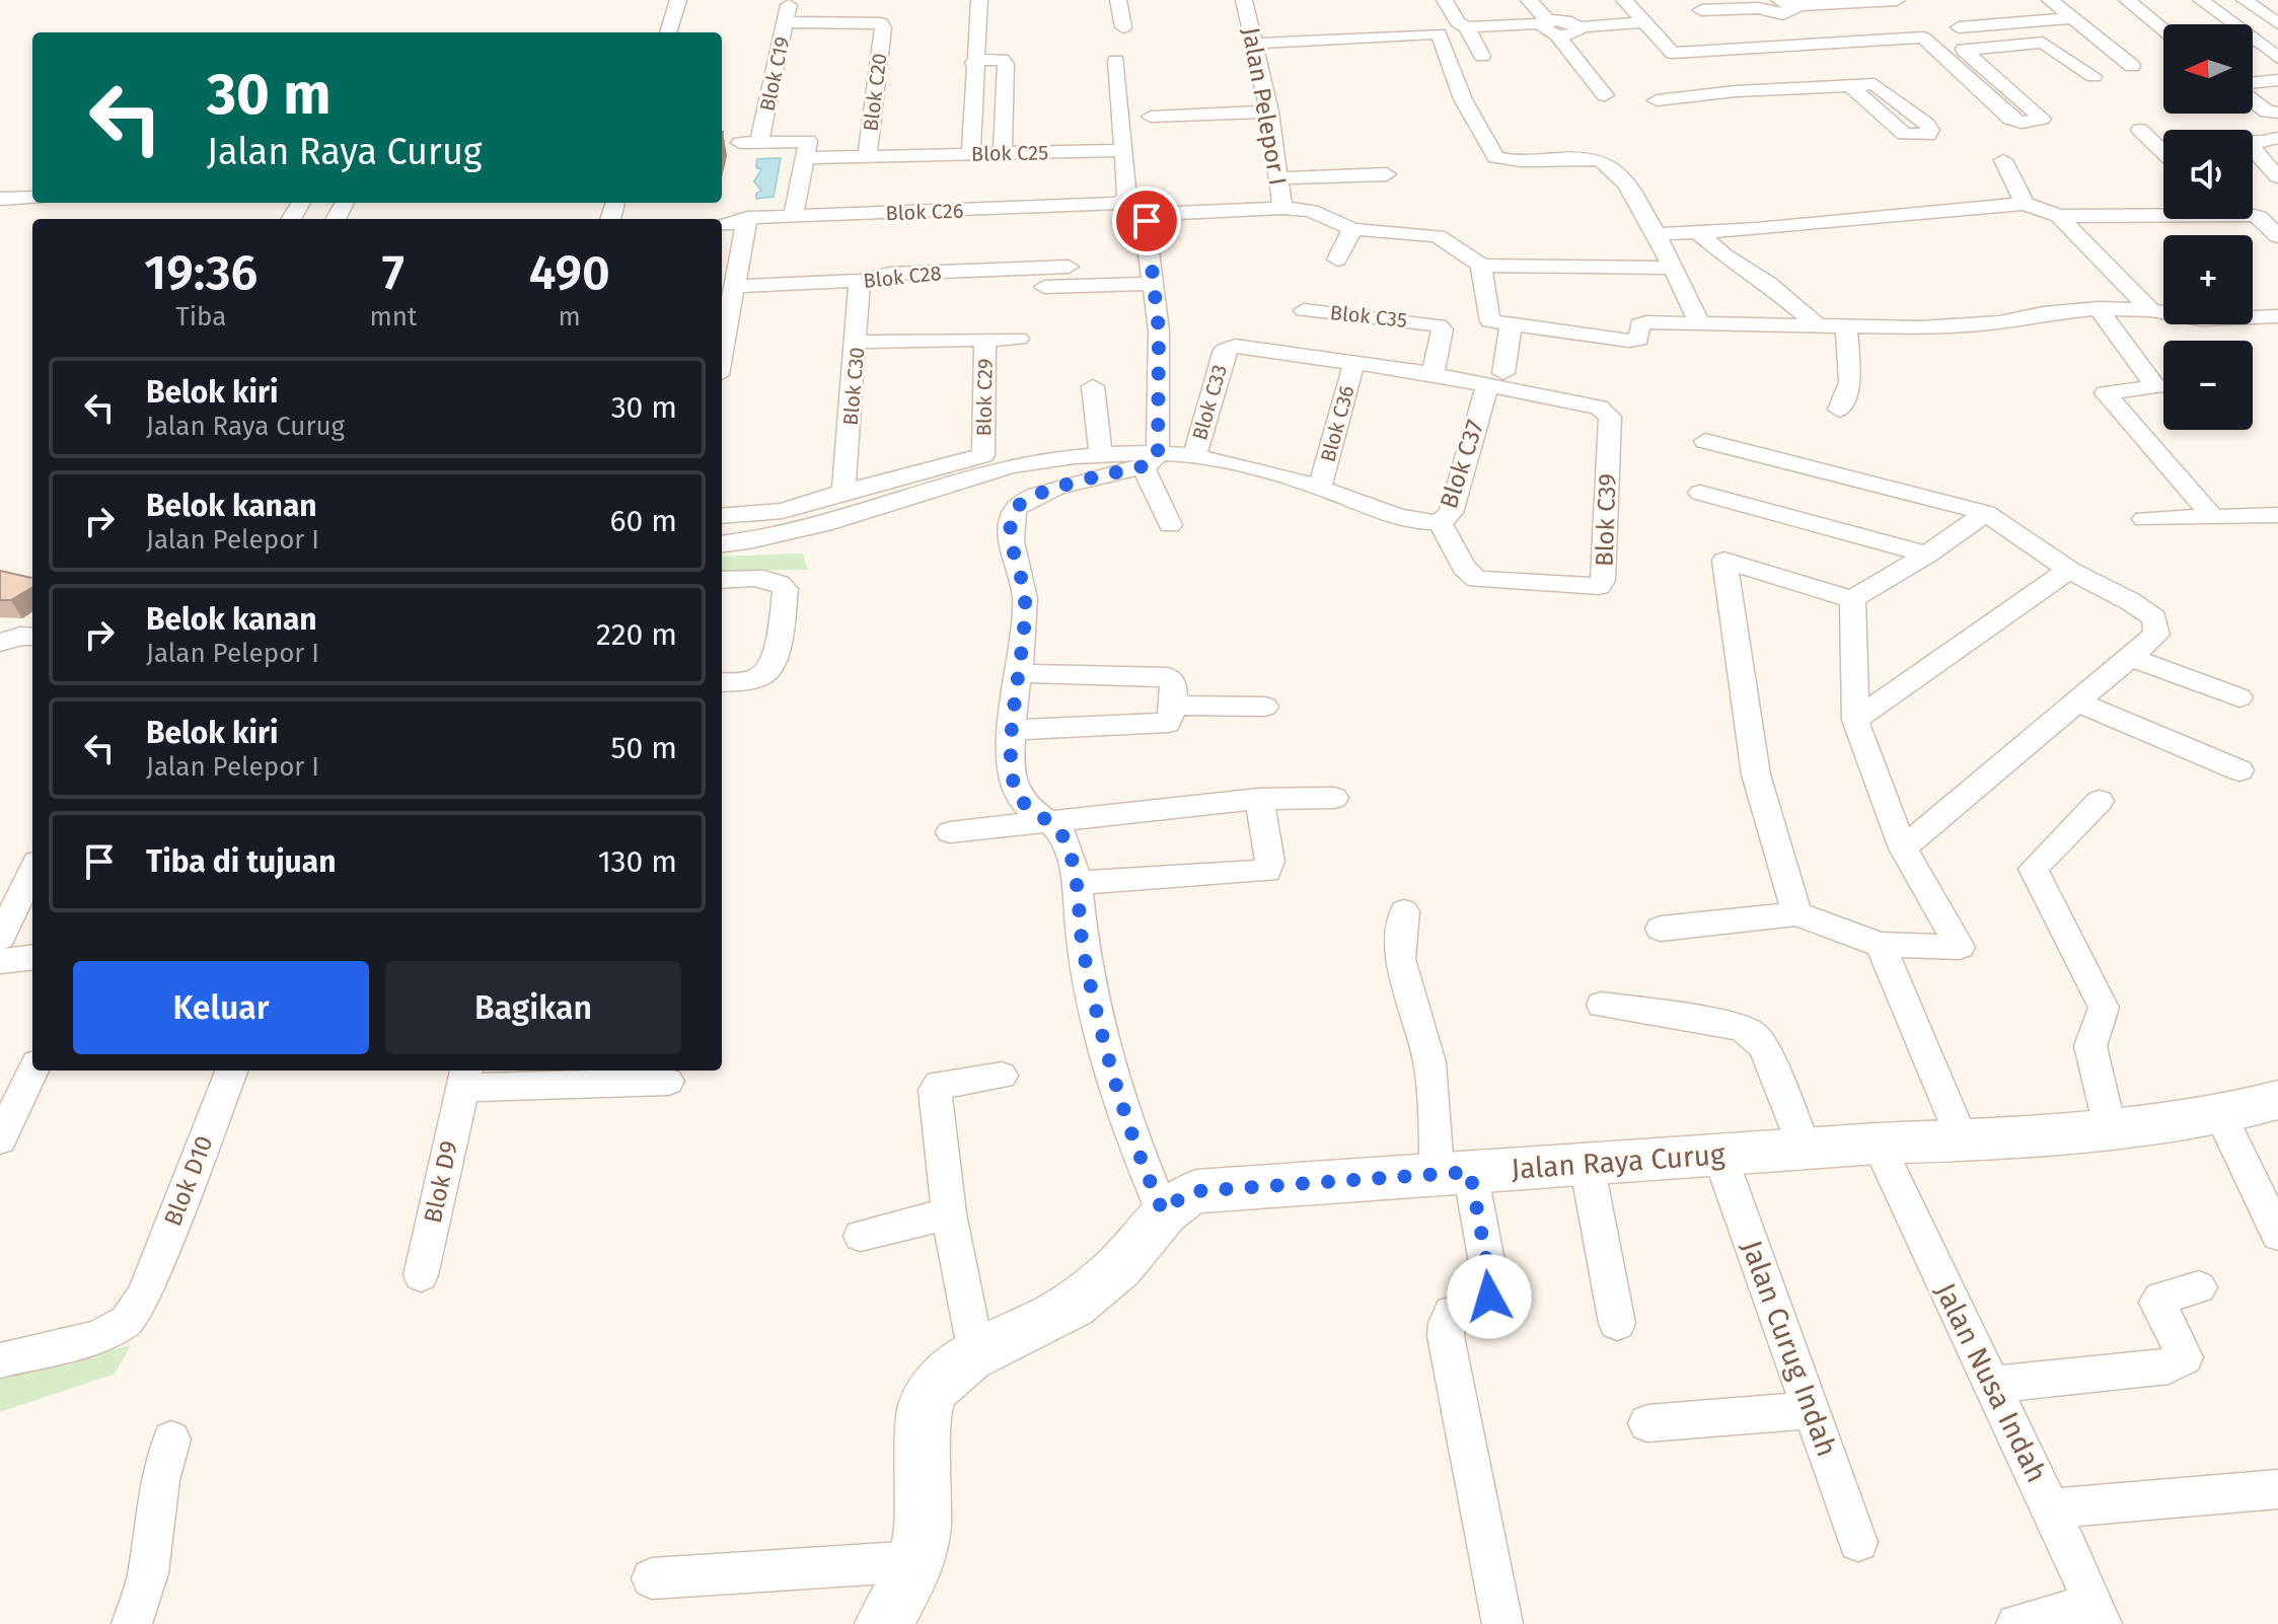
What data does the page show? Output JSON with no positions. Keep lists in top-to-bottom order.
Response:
{
  "streets": {
    "main road": ["Jalan Raya Curug"],
    "street": [
      "Blok C19",
      "Blok C20",
      "Jalan Pelepor I",
      "Blok C25",
      "Blok C26",
      "Blok C28",
      "Blok C35",
      "Blok C30",
      "Blok C29",
      "Blok C33",
      "Blok C36",
      "Blok C37",
      "Blok C39",
      "Blok D10",
      "Blok D9",
      "Jalan Curug Indah",
      "Jalan Nusa Indah"
    ]
  },
  "crossings": [
    ["Blok C19", "Blok C20"],
    ["Blok C19", "Blok C25"],
    ["Blok C20", "Blok C25"],
    ["Blok C25", "Blok C26"],
    ["Blok C28", "Blok C30"],
    ["Blok C30", "Blok C29"],
    ["Blok C33", "Blok C36"],
    ["Blok C37", "Blok C39"],
    ["Jalan Raya Curug", "Jalan Curug Indah"],
    ["Jalan Raya Curug", "Jalan Nusa Indah"]
  ],
  "north": "left",
  "page": {
    "map_buttons": ["+", "−"],
    "turn": ["30 m", "Jalan Raya Curug"],
    "eta": [
      "19:36",
      "Tiba",
      "7",
      "mnt",
      "490",
      "m"
    ],
    "list": [
      {
        "name": "Belok kiri",
        "note": "Jalan Raya Curug",
        "value": "30 m"
      },
      {
        "name": "Belok kanan",
        "note": "Jalan Pelepor I",
        "value": "60 m"
      },
      {
        "name": "Belok kanan",
        "note": "Jalan Pelepor I",
        "value": "220 m"
      },
      {
        "name": "Belok kiri",
        "note": "Jalan Pelepor I",
        "value": "50 m"
      },
      {
        "name": "Tiba di tujuan",
        "value": "130 m"
      }
    ],
    "buttons": ["Keluar", "Bagikan"]
  }
}
